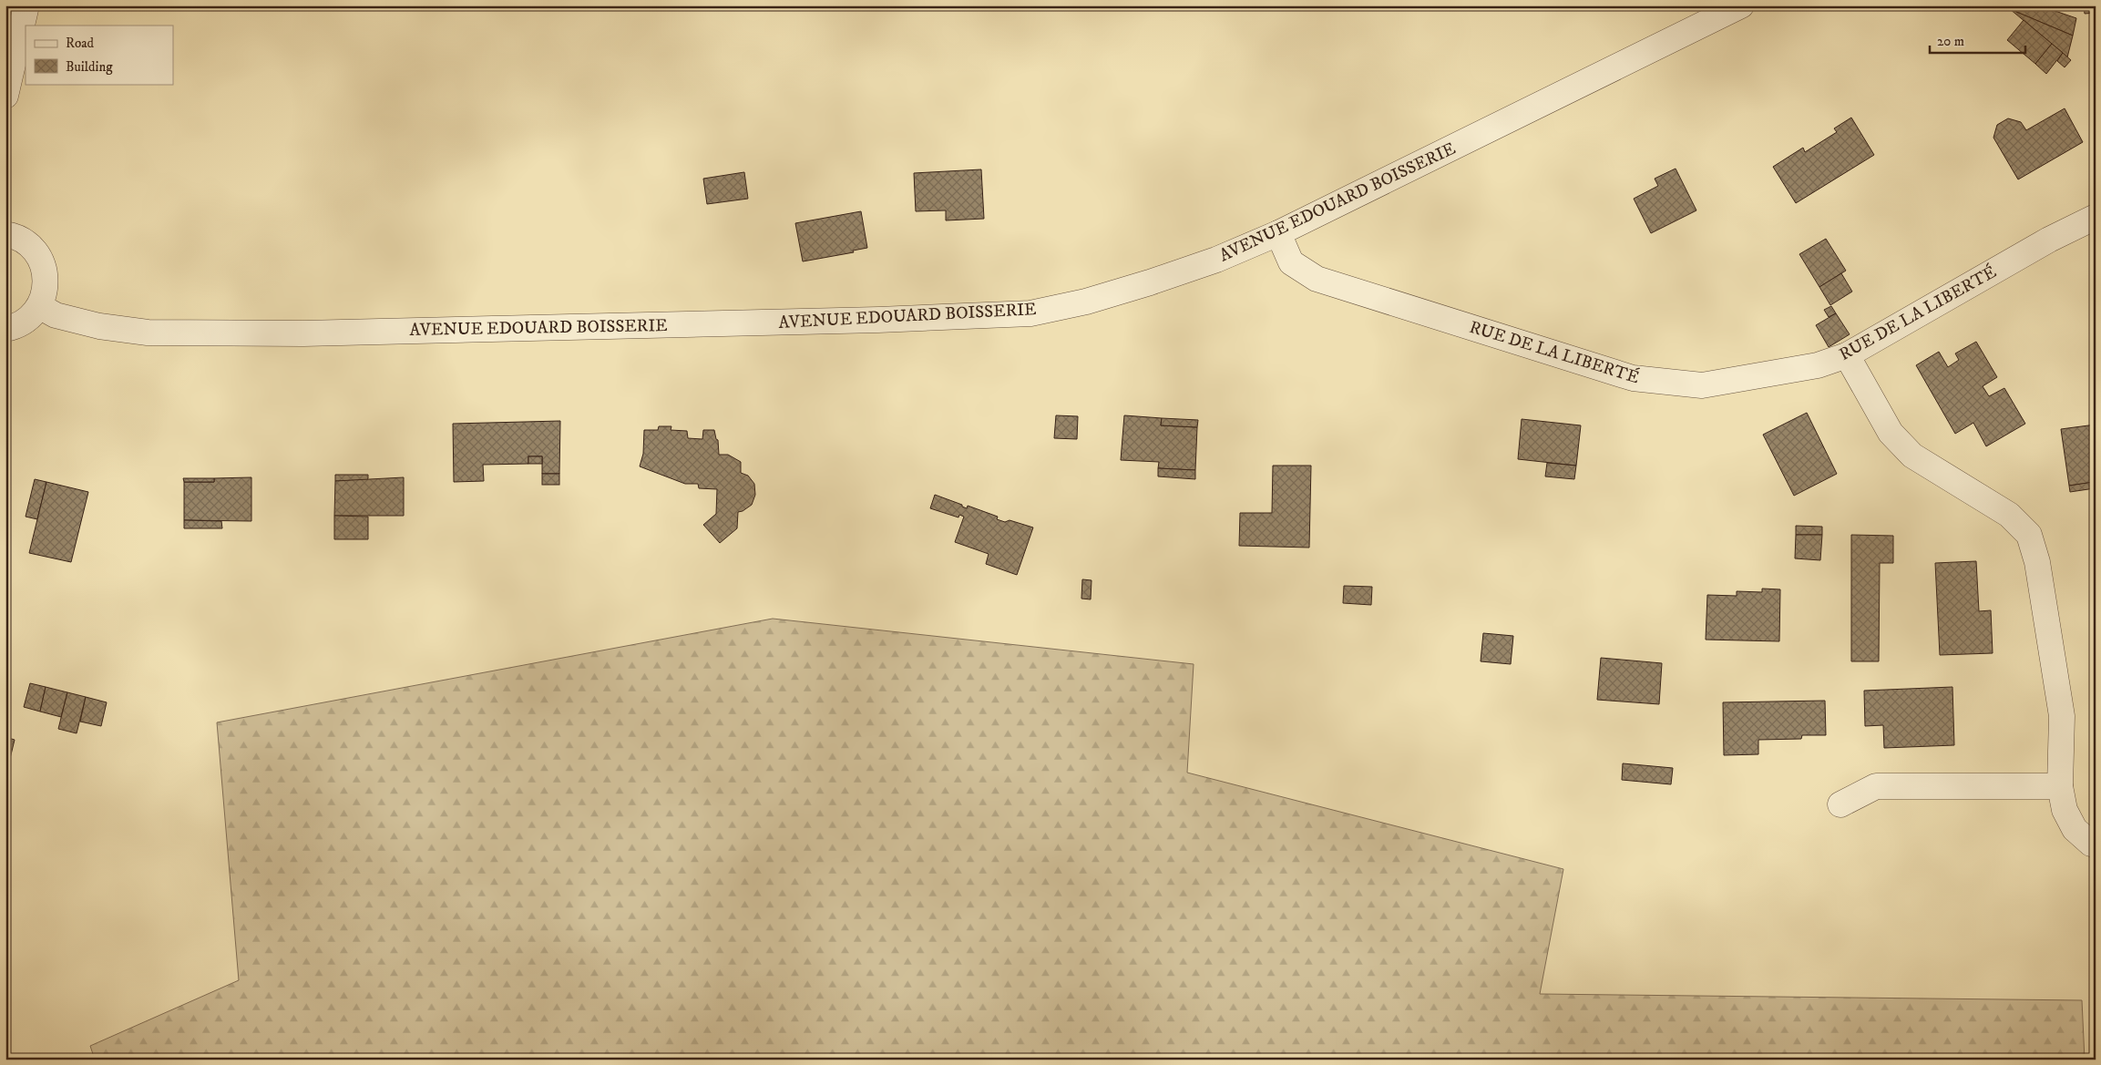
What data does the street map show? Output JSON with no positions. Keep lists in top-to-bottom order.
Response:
{
  "streets": {
    "street": ["AVENUE EDOUARD BOISSERIE", "RUE DE LA LIBERTÉ"]
  },
  "crossings": [
    ["AVENUE EDOUARD BOISSERIE", "RUE DE LA LIBERTÉ"]
  ],
  "legend": ["Road", "Building"],
  "scale_bar": "20 m"
}
